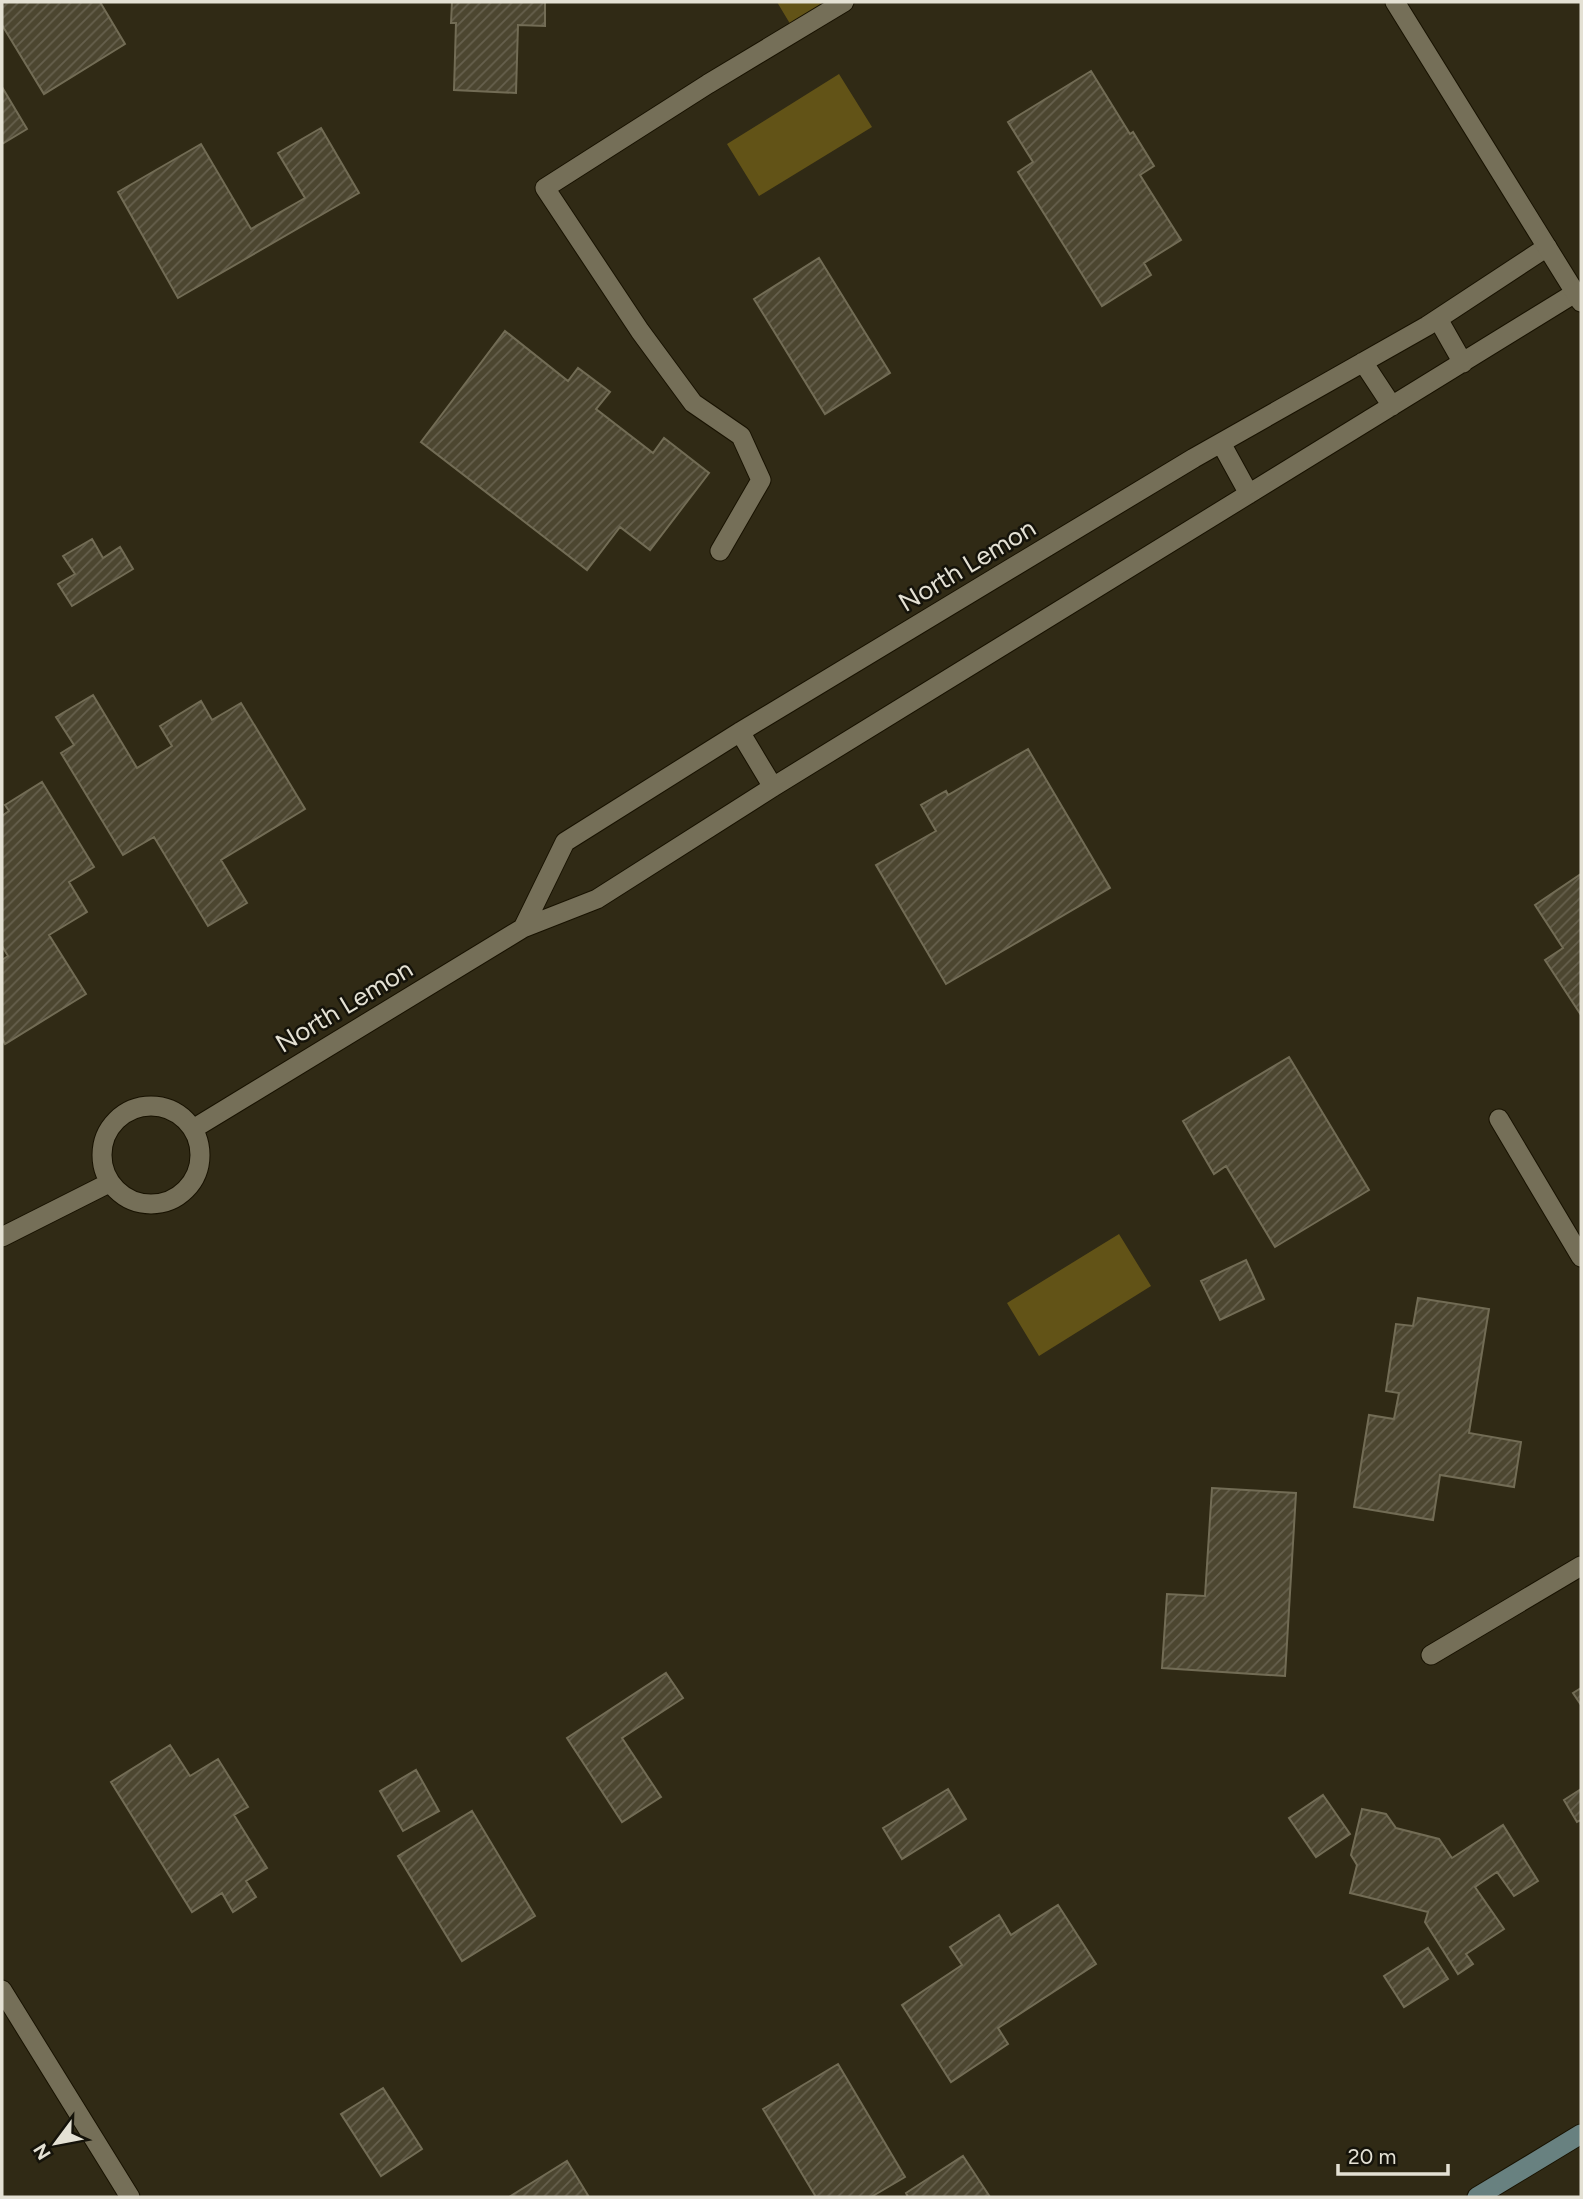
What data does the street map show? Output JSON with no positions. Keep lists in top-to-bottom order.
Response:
{
  "streets": {
    "street": ["North Lemon"]
  },
  "scale_bar": "20 m",
  "north": "bottom left"
}
